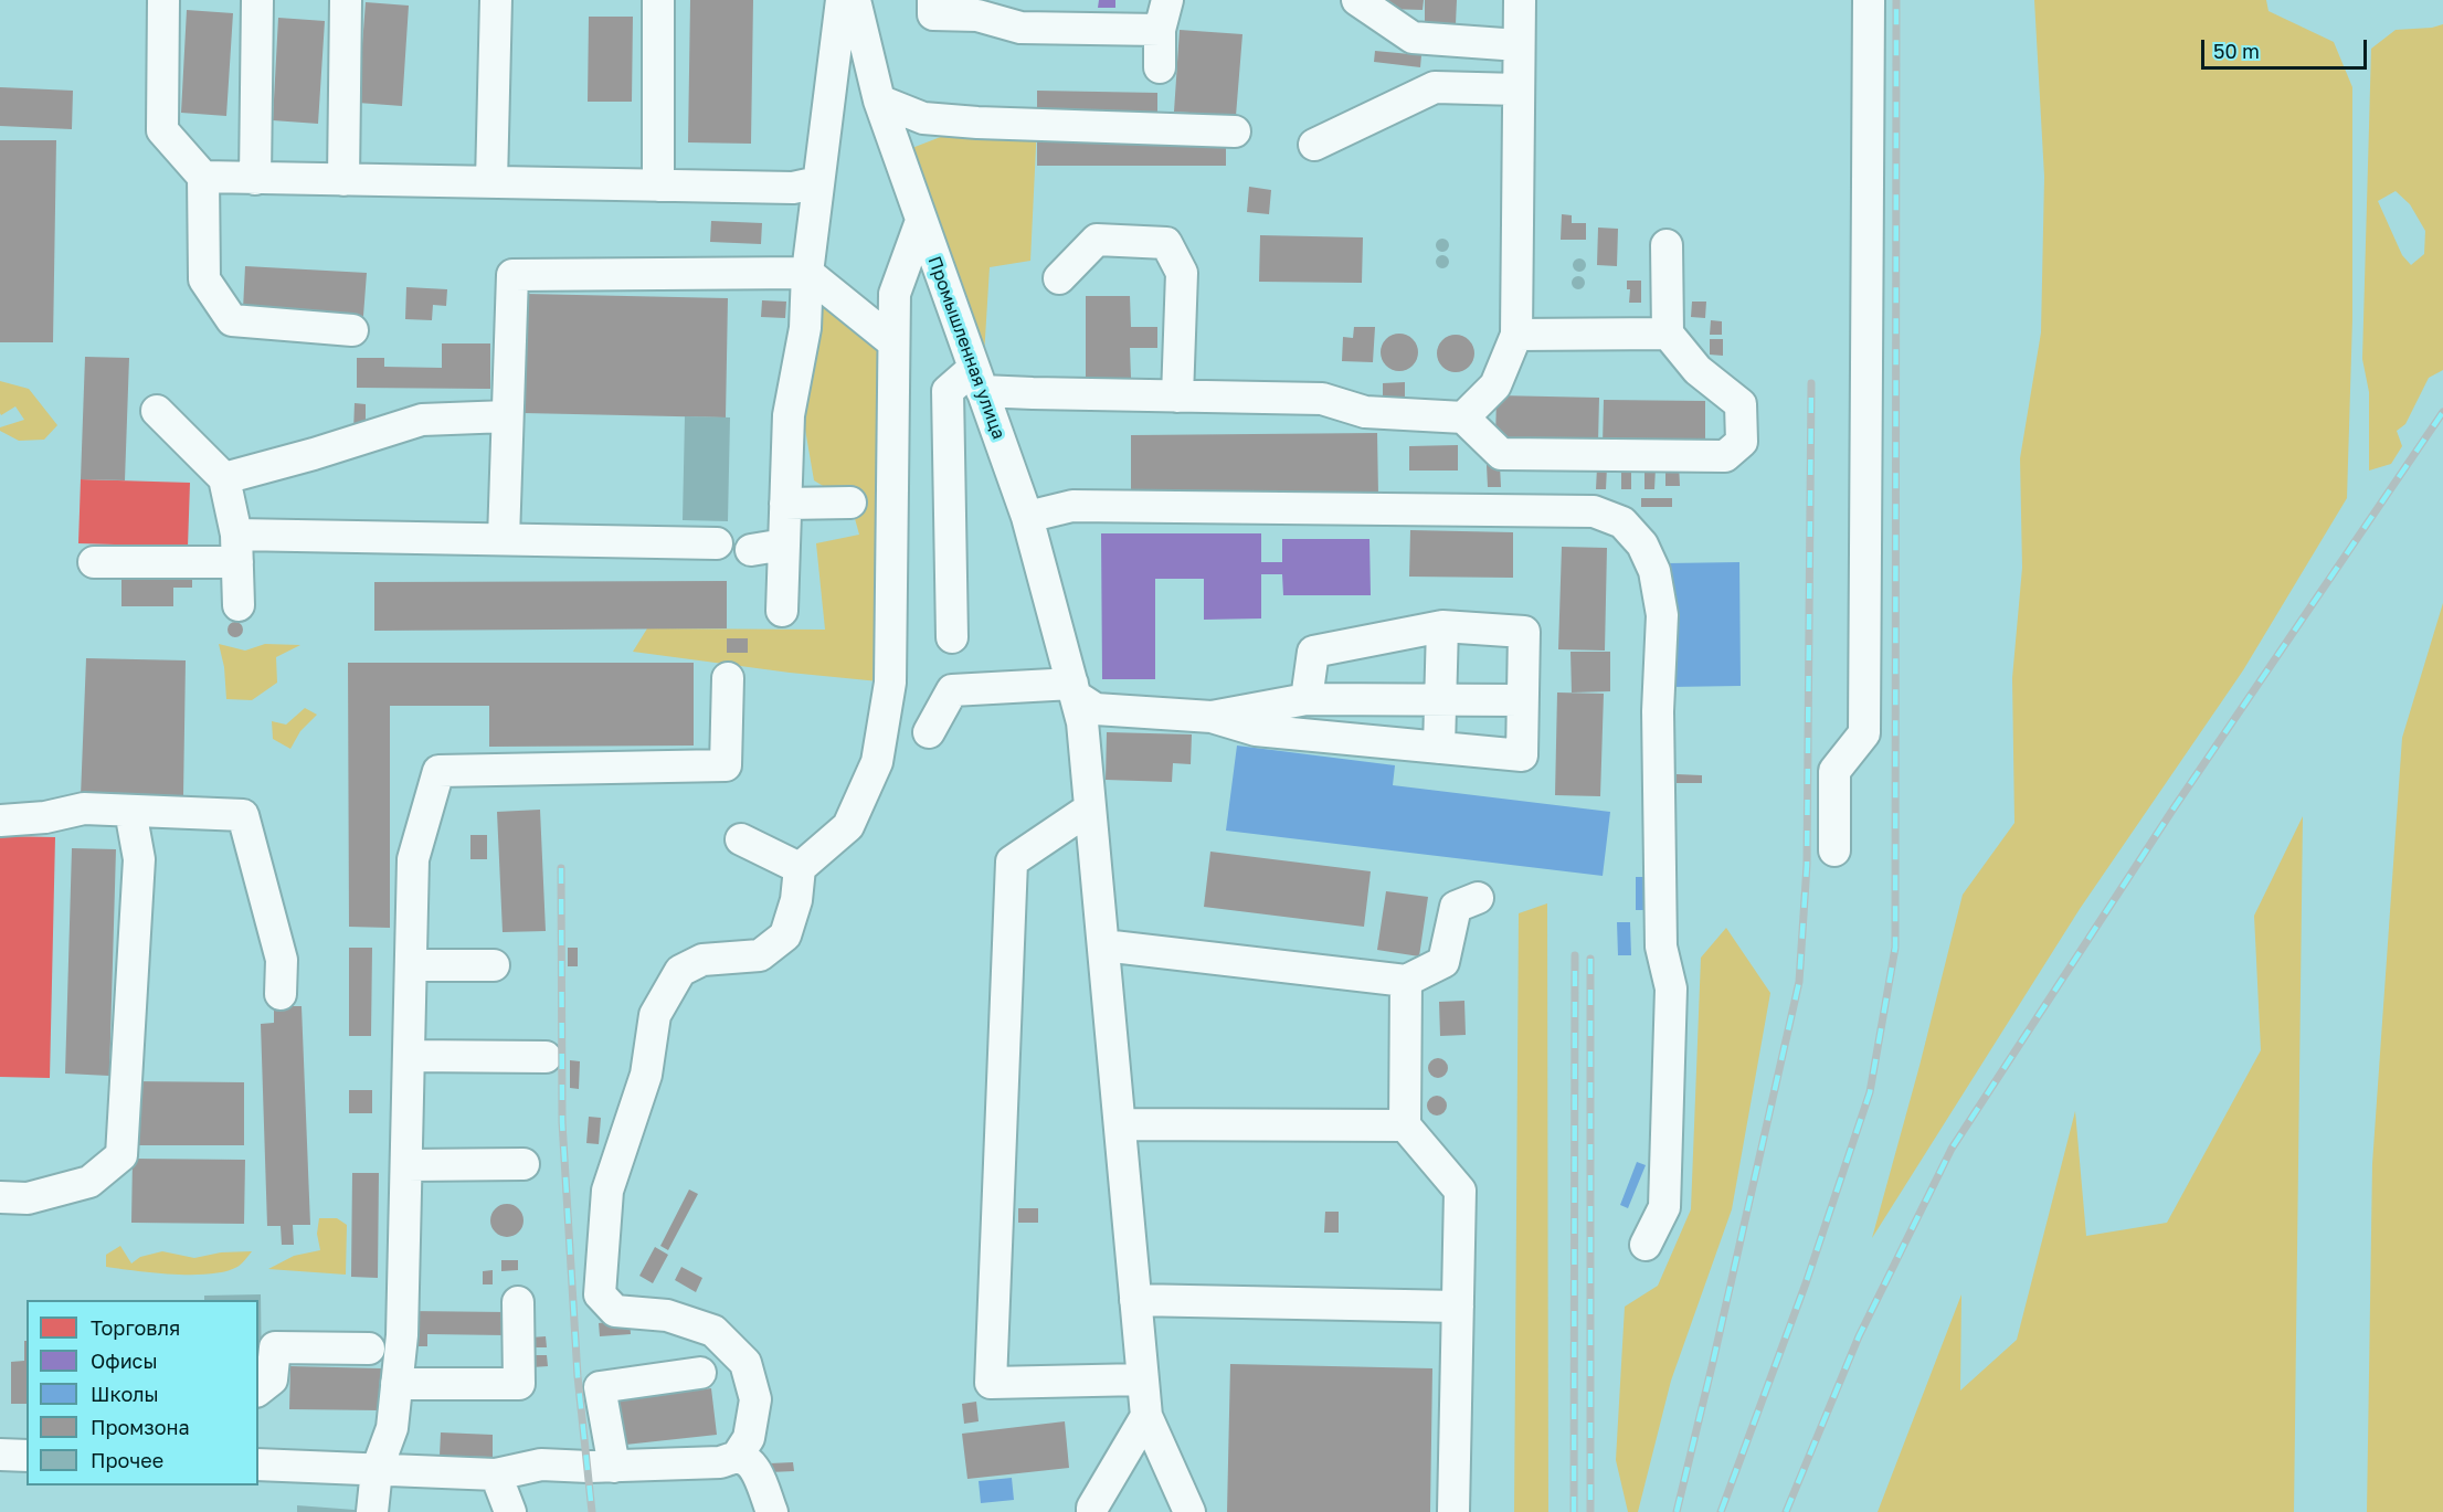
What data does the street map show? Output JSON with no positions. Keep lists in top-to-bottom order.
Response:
{
  "streets": {
    "street": ["Промышленная улица"]
  },
  "legend": [
    "Торговля",
    "Офисы",
    "Школы",
    "Промзона",
    "Прочее"
  ],
  "scale_bar": "50 m"
}
